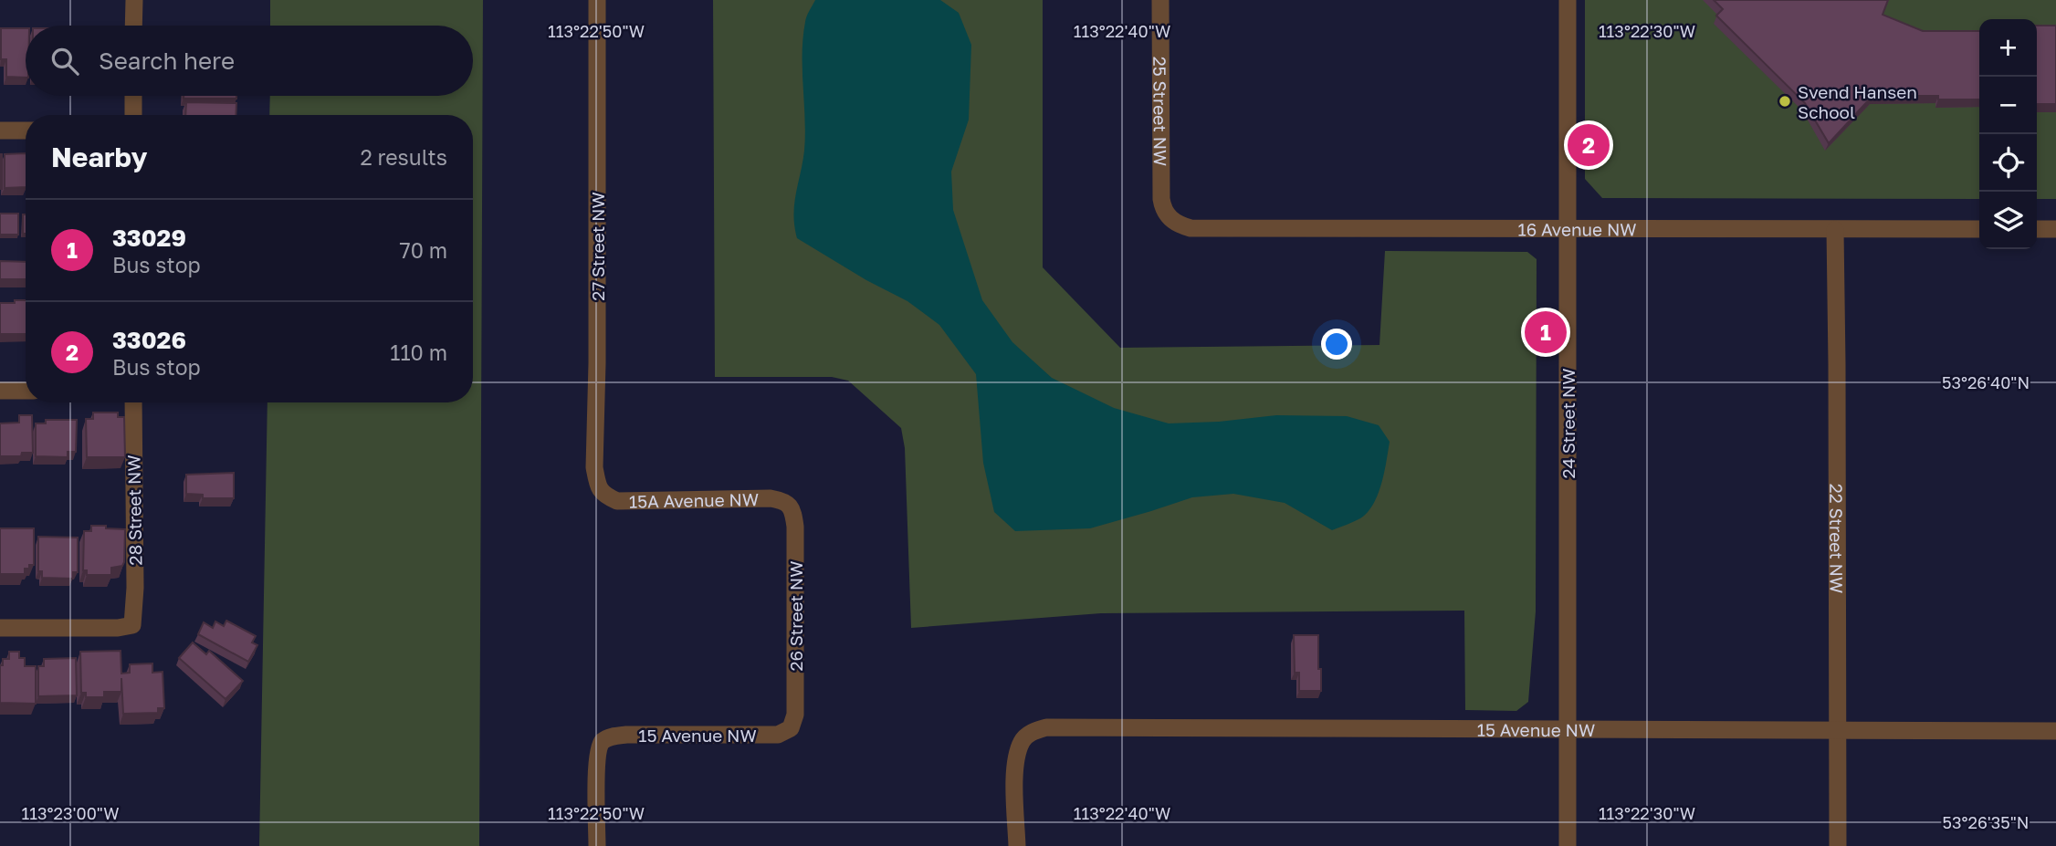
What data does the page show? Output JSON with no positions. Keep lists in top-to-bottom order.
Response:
{
  "streets": {
    "street": [
      "25 Street NW",
      "16 Avenue NW",
      "27 Street NW",
      "24 Street NW",
      "15A Avenue NW",
      "28 Street NW",
      "22 Street NW",
      "26 Street NW",
      "15 Avenue NW"
    ]
  },
  "crossings": [
    ["25 Street NW", "16 Avenue NW"],
    ["16 Avenue NW", "24 Street NW"],
    ["16 Avenue NW", "22 Street NW"],
    ["27 Street NW", "15A Avenue NW"],
    ["24 Street NW", "15 Avenue NW"],
    ["15A Avenue NW", "26 Street NW"],
    ["22 Street NW", "15 Avenue NW"],
    ["26 Street NW", "15 Avenue NW"]
  ],
  "places": ["Svend Hansen School"],
  "page": {
    "map_buttons": ["+", "−"],
    "search": "Search here",
    "heading": ["Nearby", "2 results"],
    "pins": ["2", "1"],
    "list": [
      {
        "mark": "1",
        "name": "33029",
        "note": "Bus stop",
        "value": "70 m"
      },
      {
        "mark": "2",
        "name": "33026",
        "note": "Bus stop",
        "value": "110 m"
      }
    ]
  },
  "coordinates": [
    "113°22'50\"W",
    "113°22'40\"W",
    "113°22'30\"W",
    "53°26'40\"N",
    "113°23'00\"W",
    "53°26'35\"N"
  ]
}
